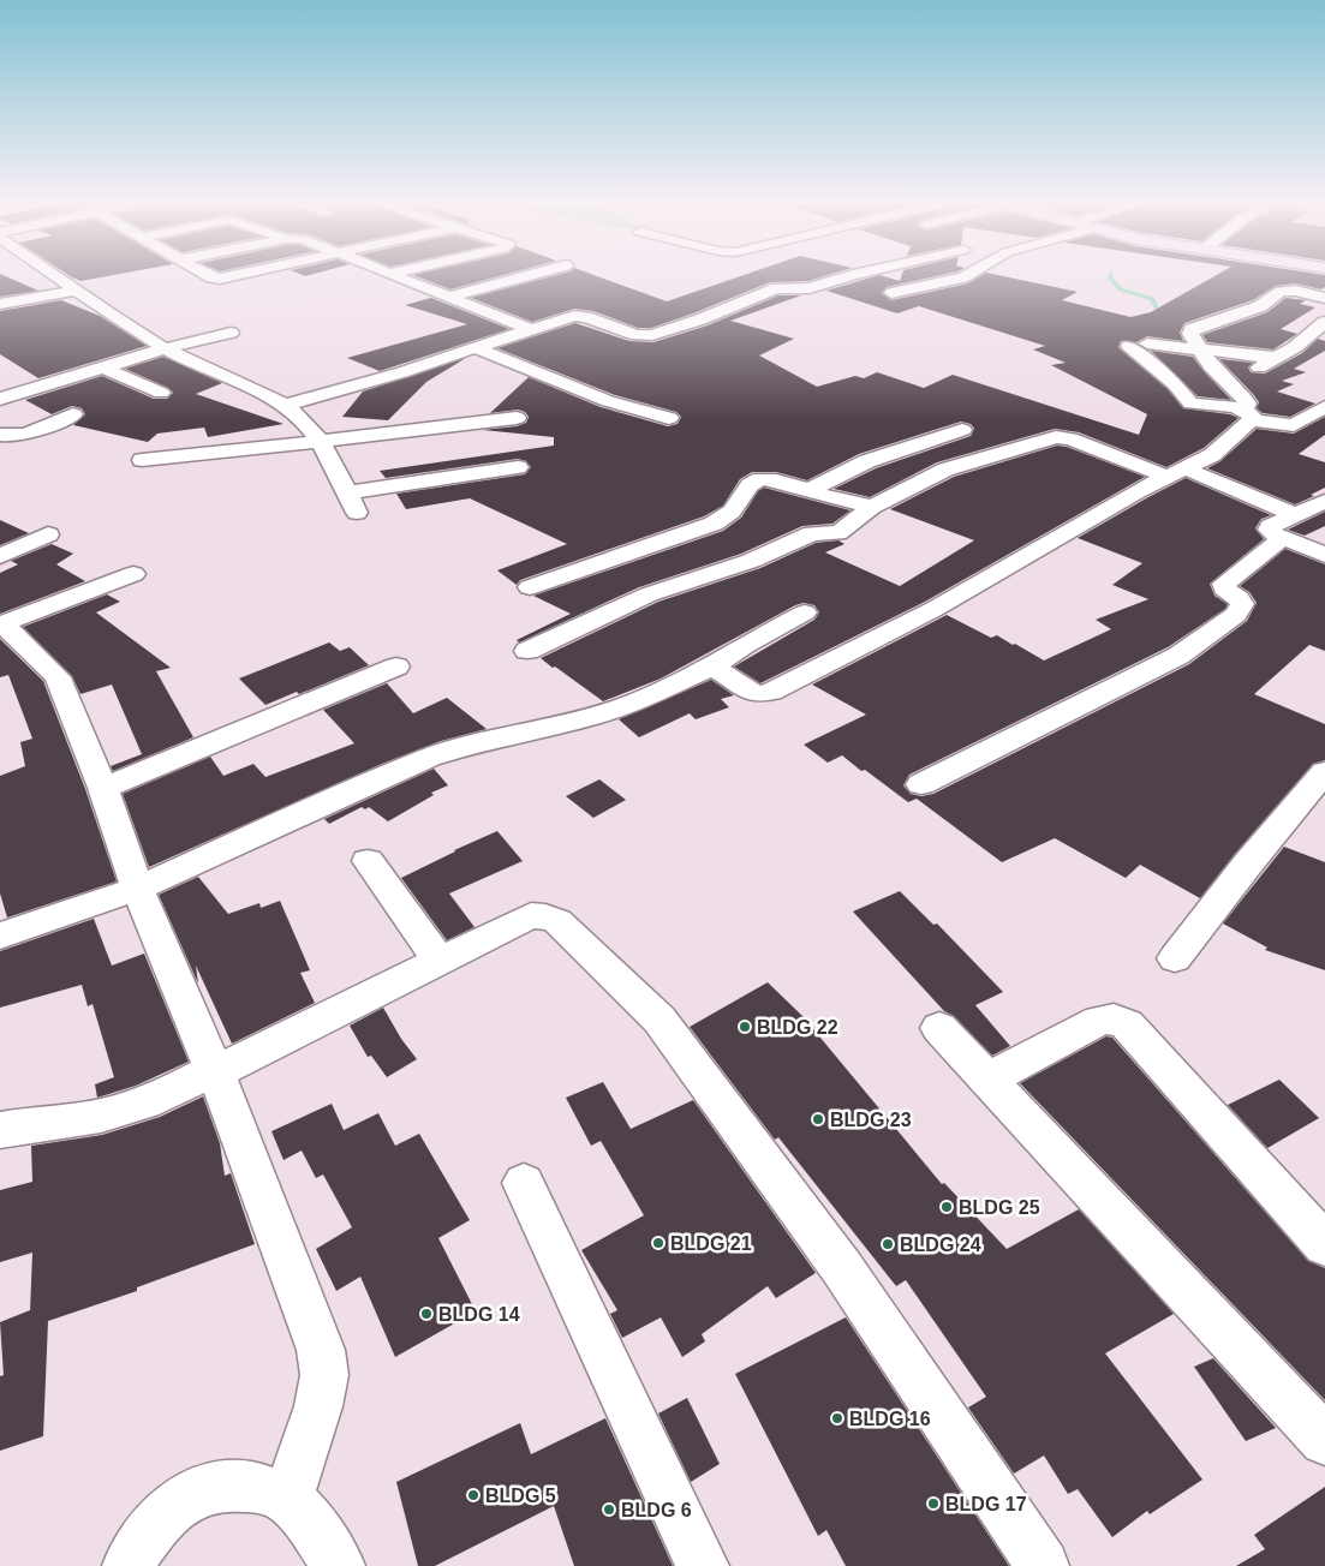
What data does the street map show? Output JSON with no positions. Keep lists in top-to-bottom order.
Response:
{
  "places": [
    "BLDG 22",
    "BLDG 23",
    "BLDG 25",
    "BLDG 21",
    "BLDG 24",
    "BLDG 14",
    "BLDG 16",
    "BLDG 5",
    "BLDG 17",
    "BLDG 6"
  ]
}
